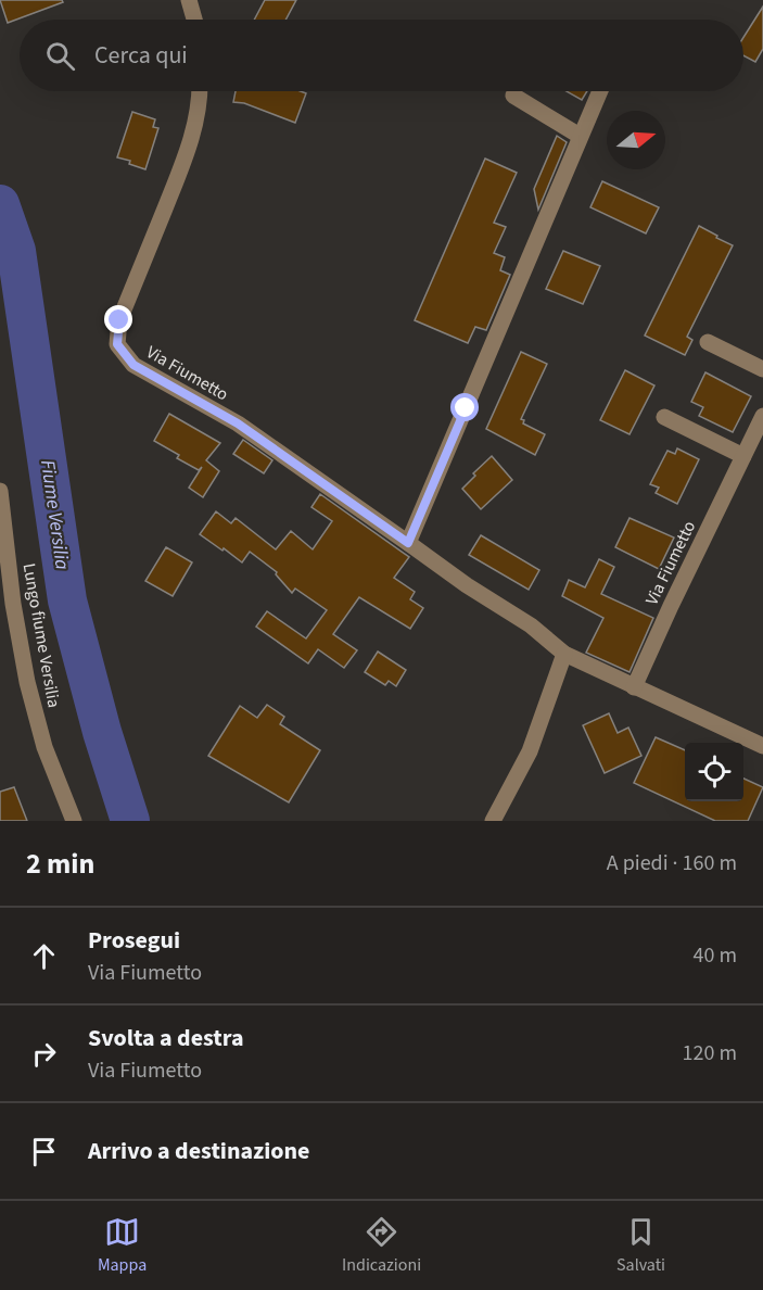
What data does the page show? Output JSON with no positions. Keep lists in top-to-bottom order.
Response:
{
  "streets": {
    "street": ["Via Fiumetto", "Lungo fiume Versilia"]
  },
  "water": ["Fiume Versilia"],
  "north": "right",
  "page": {
    "search": "Cerca qui",
    "heading": ["2 min", "A piedi · 160 m"],
    "list": [
      ["Prosegui", "Via Fiumetto", "40 m"],
      ["Svolta a destra", "Via Fiumetto", "120 m"],
      "Arrivo a destinazione"
    ],
    "nav": ["Mappa", "Indicazioni", "Salvati"]
  }
}
